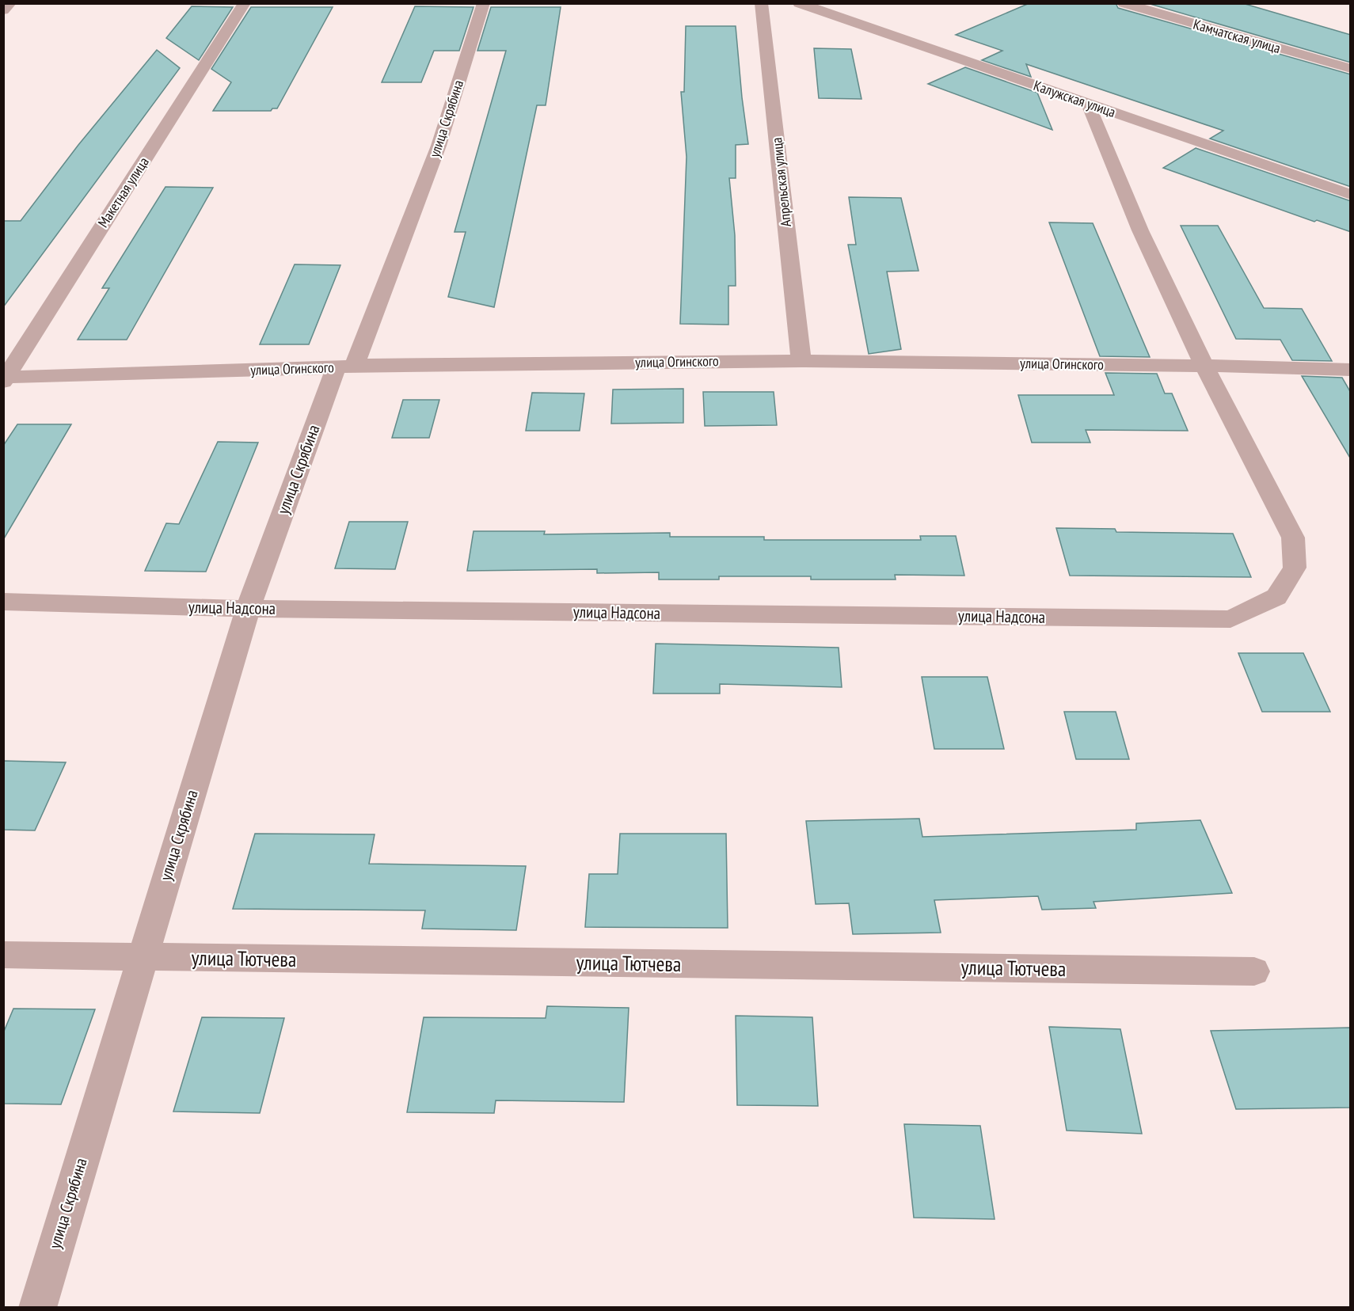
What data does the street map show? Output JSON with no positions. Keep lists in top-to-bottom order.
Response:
{
  "streets": {
    "street": [
      "Камчатская улица",
      "Калужская улица",
      "улица Скрябина",
      "Апрельская улица",
      "Макетная улица",
      "улица Огинского",
      "улица Надсона",
      "улица Тютчева"
    ]
  },
  "crossings": [
    ["улица Скрябина", "улица Огинского"],
    ["улица Скрябина", "улица Надсона"],
    ["улица Скрябина", "улица Тютчева"],
    ["Апрельская улица", "улица Огинского"],
    ["Макетная улица", "улица Огинского"],
    ["улица Огинского", "улица Надсона"]
  ]
}
